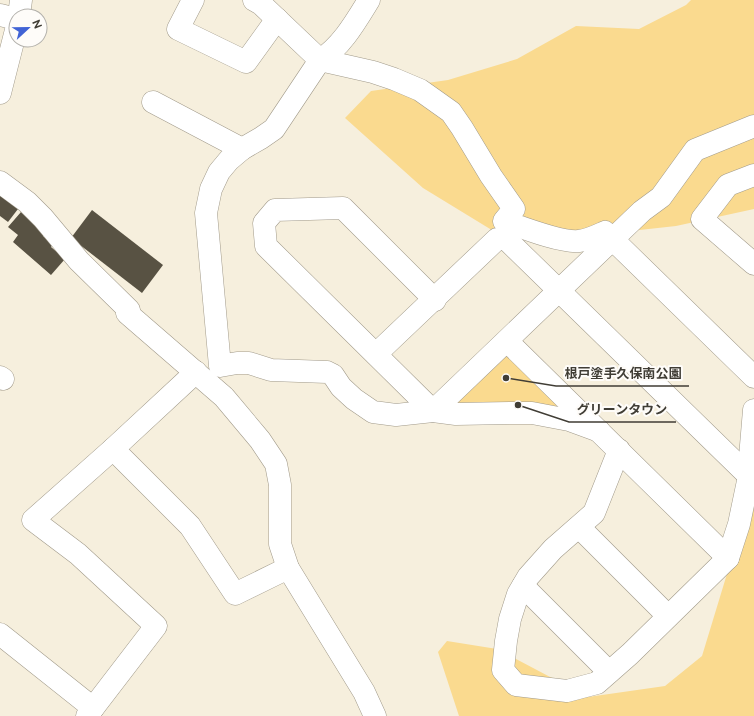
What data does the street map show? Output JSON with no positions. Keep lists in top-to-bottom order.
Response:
{
  "places": ["根戸塗手久保南公園", "グリーンタウン"],
  "north": "right"
}
